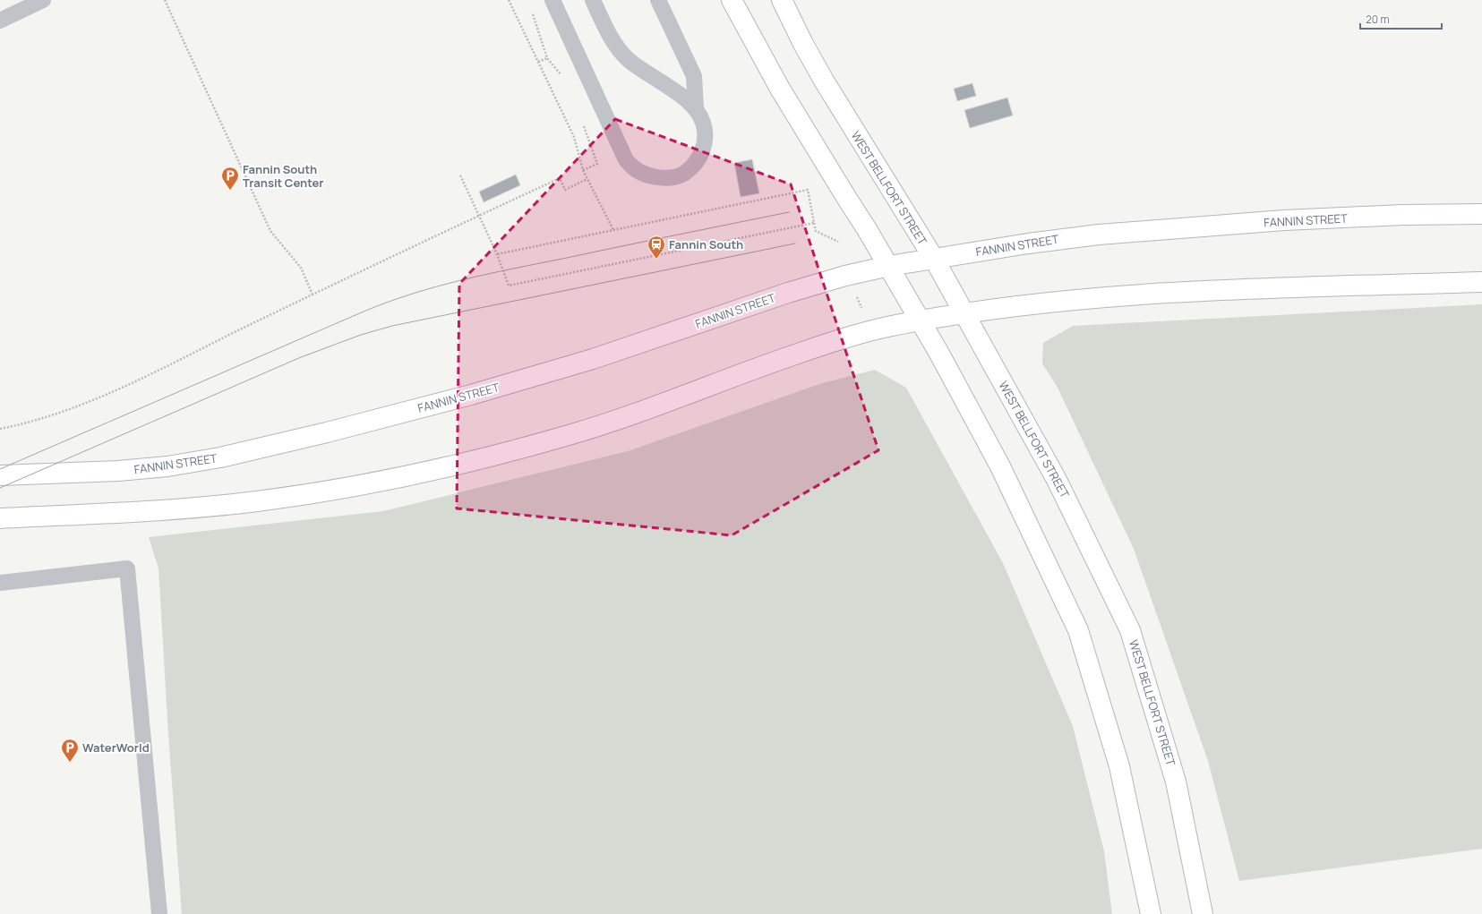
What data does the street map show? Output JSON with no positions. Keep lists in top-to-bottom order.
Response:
{
  "streets": {
    "main road": ["WEST BELLFORT STREET", "FANNIN STREET"]
  },
  "crossings": [
    ["WEST BELLFORT STREET", "FANNIN STREET"]
  ],
  "places": {
    "parking": ["Fannin South Transit Center", "WaterWorld"],
    "station": ["Fannin South"]
  },
  "scale_bar": "20 m"
}
